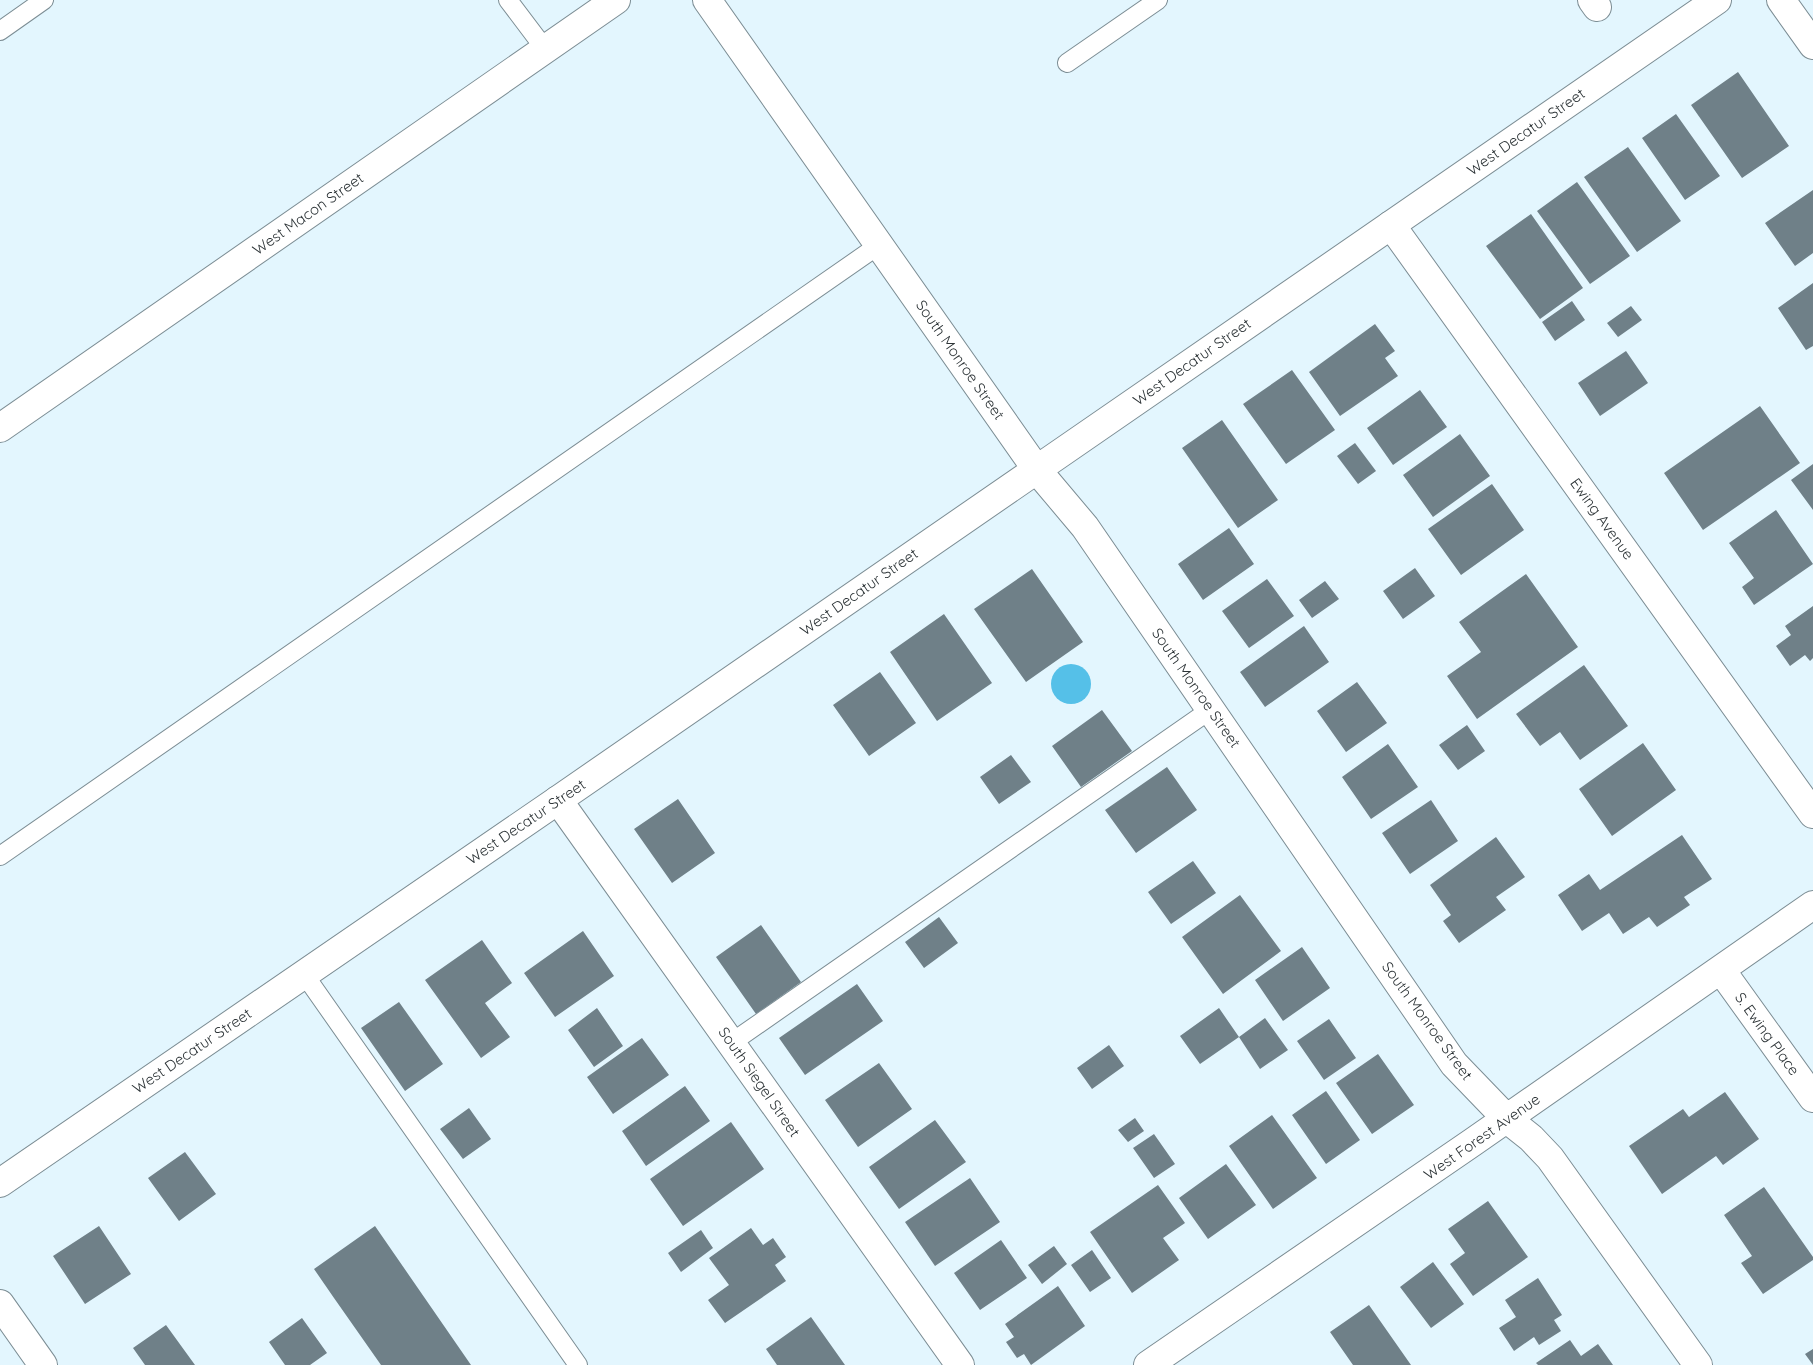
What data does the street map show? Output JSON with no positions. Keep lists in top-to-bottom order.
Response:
{
  "streets": {
    "street": [
      "West Decatur Street",
      "West Macon Street",
      "South Monroe Street",
      "Ewing Avenue",
      "S. Ewing Place",
      "South Siegel Street",
      "West Forest Avenue"
    ]
  },
  "crossings": [
    ["West Decatur Street", "South Monroe Street"],
    ["West Decatur Street", "Ewing Avenue"],
    ["West Decatur Street", "South Siegel Street"],
    ["South Monroe Street", "West Forest Avenue"],
    ["S. Ewing Place", "West Forest Avenue"]
  ]
}
